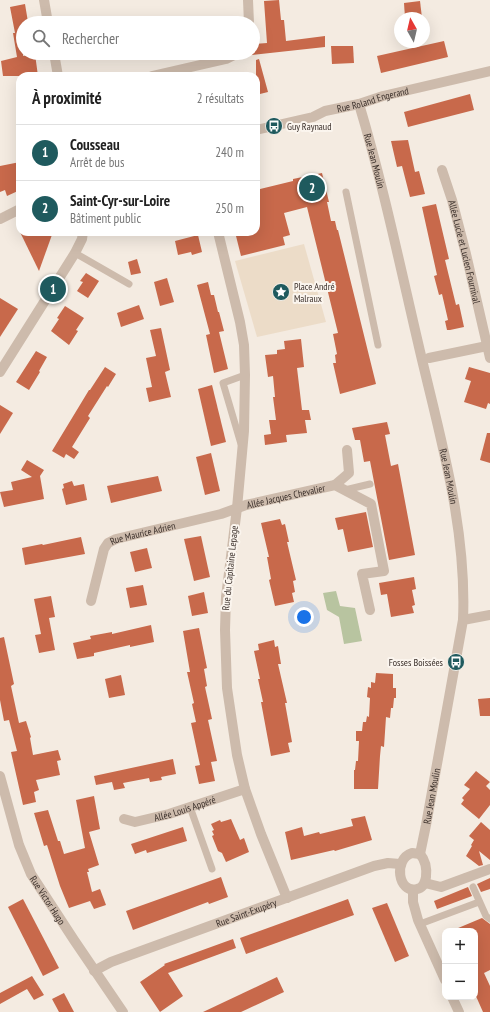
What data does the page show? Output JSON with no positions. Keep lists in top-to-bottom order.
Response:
{
  "streets": {
    "street": [
      "Rue Roland Engerand",
      "Rue Jean Moulin",
      "Allée Lucie et Lucien Fournival",
      "Allée Jacques Chevalier",
      "Rue Maurice Adrien",
      "Rue du Capitaine Lepage",
      "Allée Louis Appéré",
      "Rue Victor Hugo",
      "Rue Saint-Exupéry"
    ]
  },
  "crossings": [
    ["Rue Roland Engerand", "Rue Jean Moulin"],
    ["Rue Jean Moulin", "Rue Saint-Exupéry"],
    ["Allée Jacques Chevalier", "Rue Maurice Adrien"],
    ["Allée Jacques Chevalier", "Rue du Capitaine Lepage"],
    ["Rue Maurice Adrien", "Rue du Capitaine Lepage"],
    ["Rue du Capitaine Lepage", "Allée Louis Appéré"],
    ["Rue du Capitaine Lepage", "Rue Saint-Exupéry"],
    ["Rue Victor Hugo", "Rue Saint-Exupéry"]
  ],
  "places": {
    "bus stop": ["Guy Raynaud", "Fosses Boissées"],
    "place": ["Place André Malraux"]
  },
  "north": "top",
  "page": {
    "search": "Rechercher",
    "heading": ["À proximité", "2 résultats"],
    "list": [
      {
        "mark": "1",
        "name": "Cousseau",
        "note": "Arrêt de bus",
        "value": "240 m"
      },
      {
        "mark": "2",
        "name": "Saint-Cyr-sur-Loire",
        "note": "Bâtiment public",
        "value": "250 m"
      }
    ],
    "pins": ["2", "1"],
    "map_buttons": ["+", "−"]
  }
}
